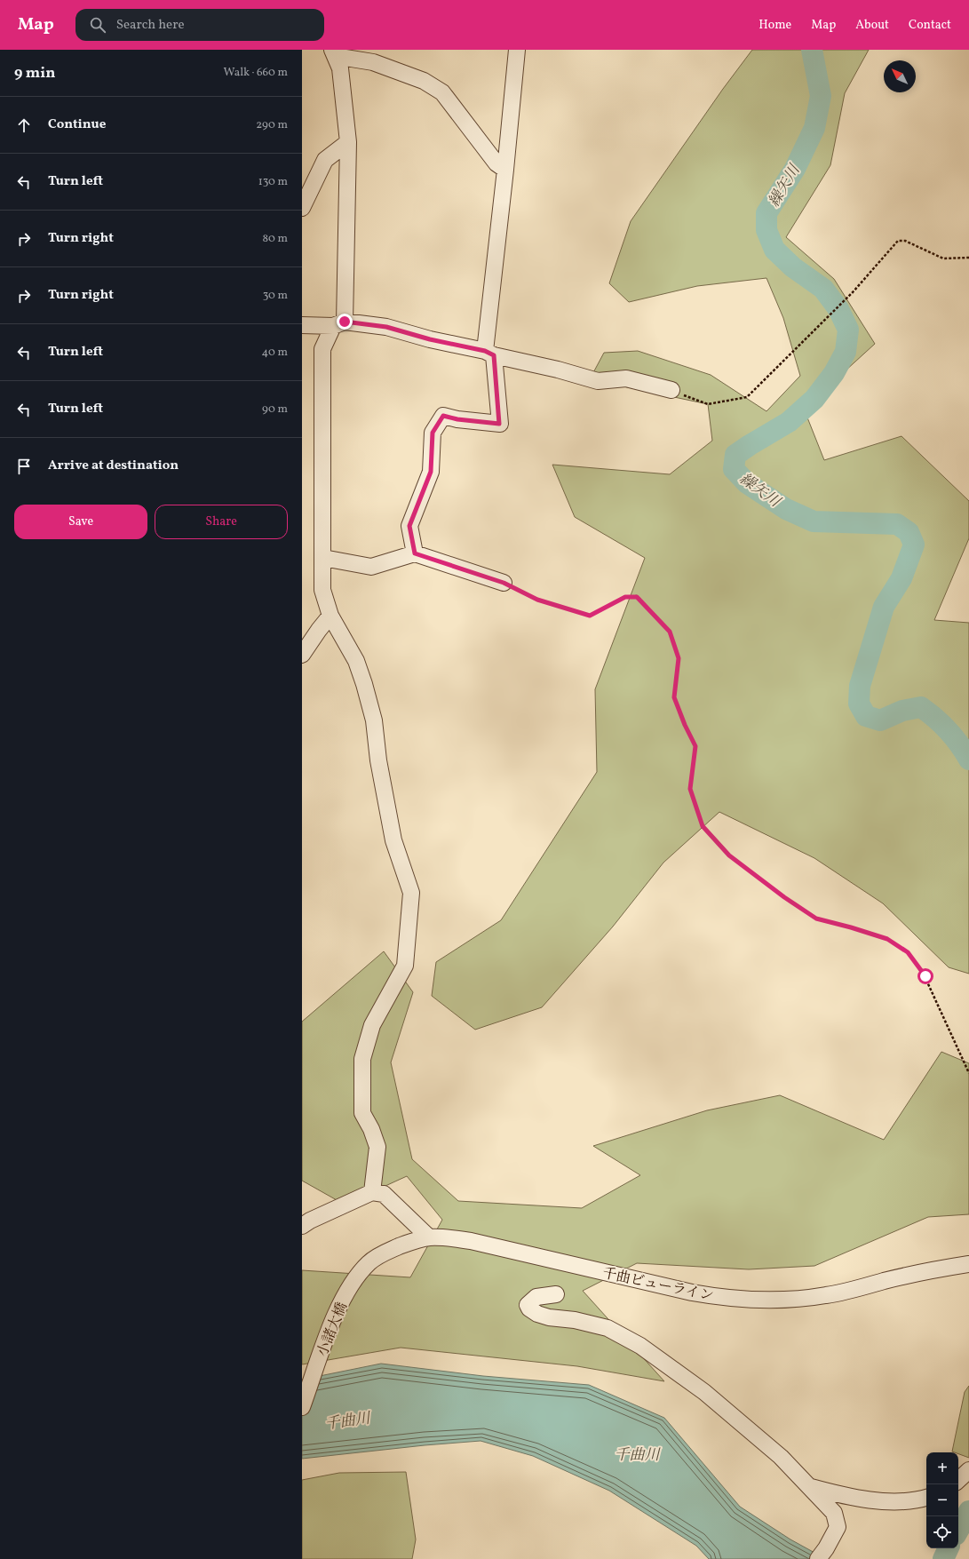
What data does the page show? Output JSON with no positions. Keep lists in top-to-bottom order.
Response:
{
  "streets": {
    "street": ["千曲ビューライン", "小諸大橋"]
  },
  "crossings": [
    ["千曲ビューライン", "小諸大橋"]
  ],
  "water": ["繰矢川", "千曲川"],
  "north": "top left",
  "page": {
    "header": "Map",
    "search": "Search here",
    "nav": [
      "Home",
      "Map",
      "About",
      "Contact"
    ],
    "heading": ["9 min", "Walk · 660 m"],
    "list": [
      ["Continue", "290 m"],
      ["Turn left", "130 m"],
      ["Turn right", "80 m"],
      ["Turn right", "30 m"],
      ["Turn left", "40 m"],
      ["Turn left", "90 m"],
      "Arrive at destination"
    ],
    "buttons": ["Save", "Share"],
    "map_buttons": ["+", "−"]
  }
}
